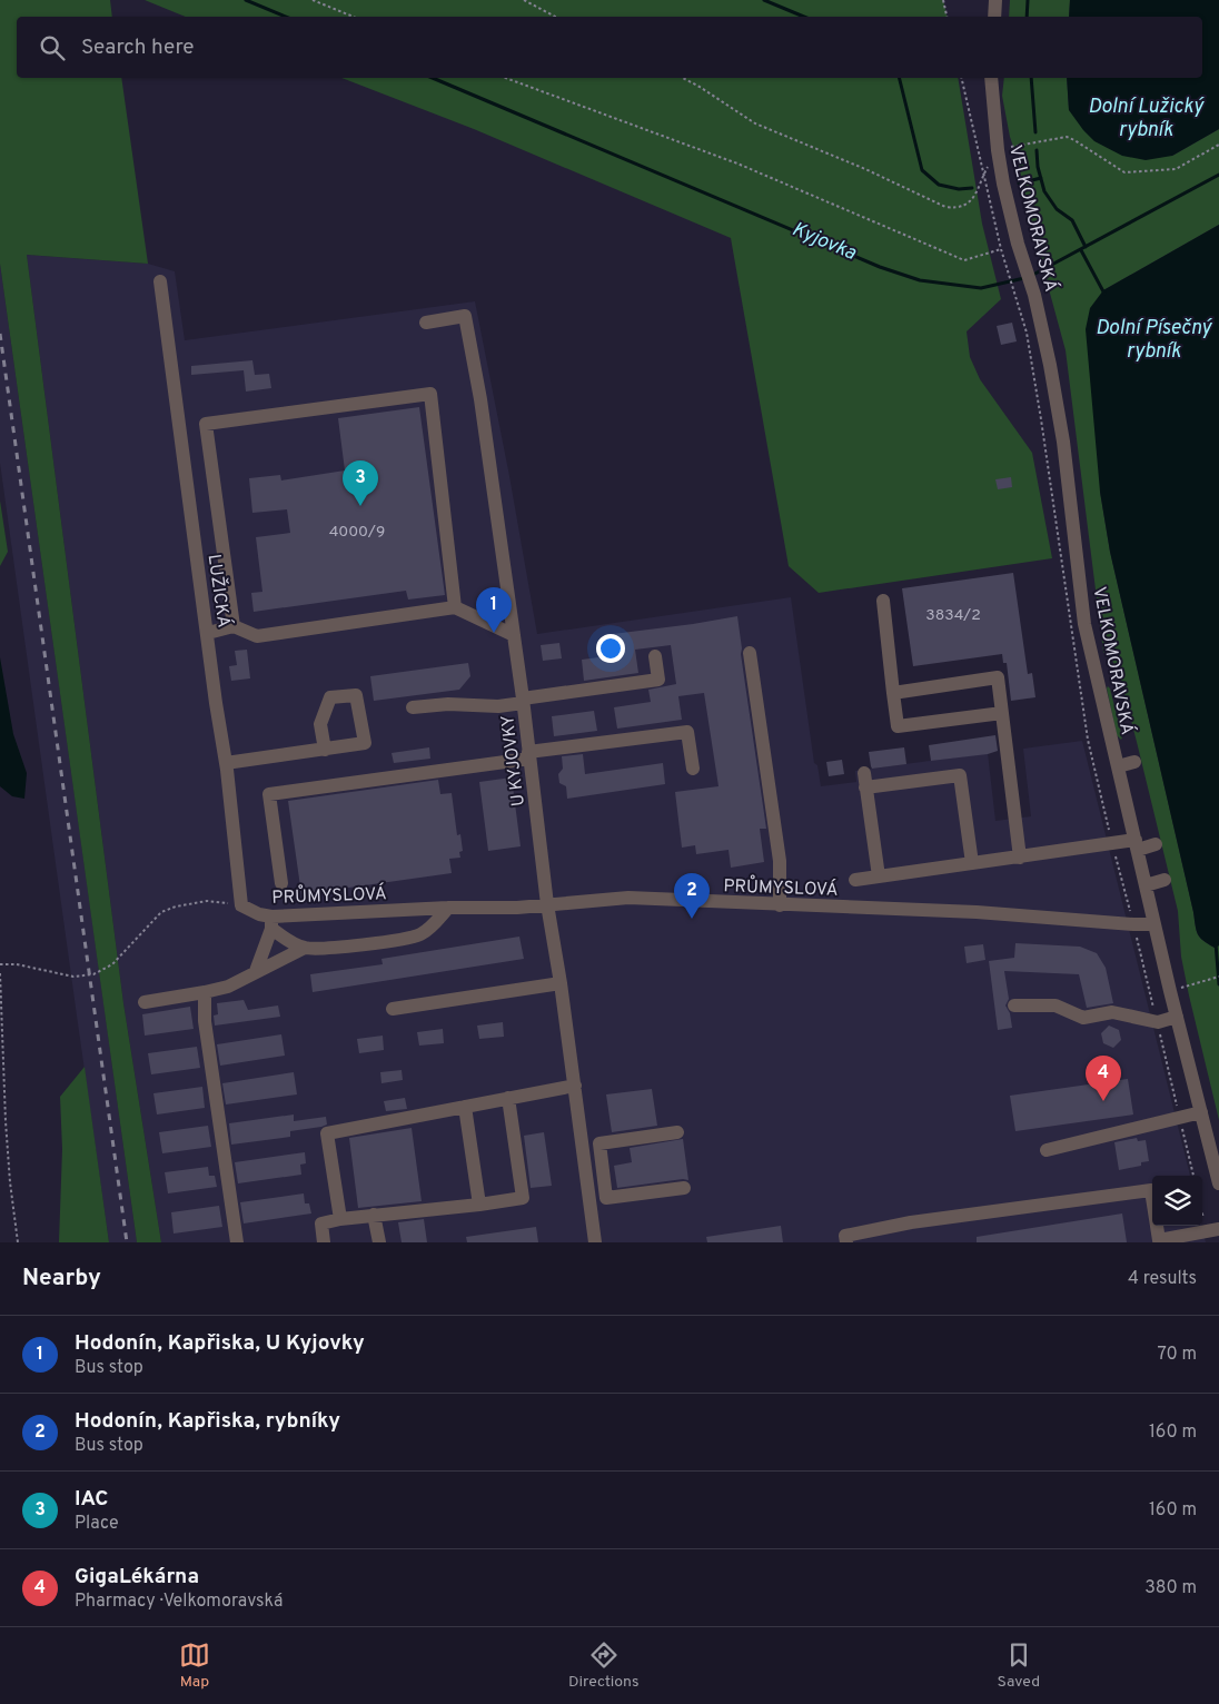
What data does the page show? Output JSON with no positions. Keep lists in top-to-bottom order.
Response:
{
  "streets": {
    "street": [
      "VELKOMORAVSKÁ",
      "LUŽICKÁ",
      "U KYJOVKY",
      "PRŮMYSLOVÁ"
    ]
  },
  "crossings": [
    ["VELKOMORAVSKÁ", "PRŮMYSLOVÁ"],
    ["LUŽICKÁ", "PRŮMYSLOVÁ"],
    ["U KYJOVKY", "PRŮMYSLOVÁ"]
  ],
  "water": ["Dolní Lužický rybník", "Kyjovka", "Dolní Písečný rybník"],
  "house_numbers": ["4000/9", "3834/2"],
  "page": {
    "search": "Search here",
    "pins": [
      "3",
      "1",
      "2",
      "4"
    ],
    "heading": ["Nearby", "4 results"],
    "list": [
      {
        "mark": "1",
        "name": "Hodonín, Kapřiska, U Kyjovky",
        "note": "Bus stop",
        "value": "70 m"
      },
      {
        "mark": "2",
        "name": "Hodonín, Kapřiska, rybníky",
        "note": "Bus stop",
        "value": "160 m"
      },
      {
        "mark": "3",
        "name": "IAC",
        "note": "Place",
        "value": "160 m"
      },
      {
        "mark": "4",
        "name": "GigaLékárna",
        "note": "Pharmacy · Velkomoravská",
        "value": "380 m"
      }
    ],
    "nav": ["Map", "Directions", "Saved"]
  }
}
